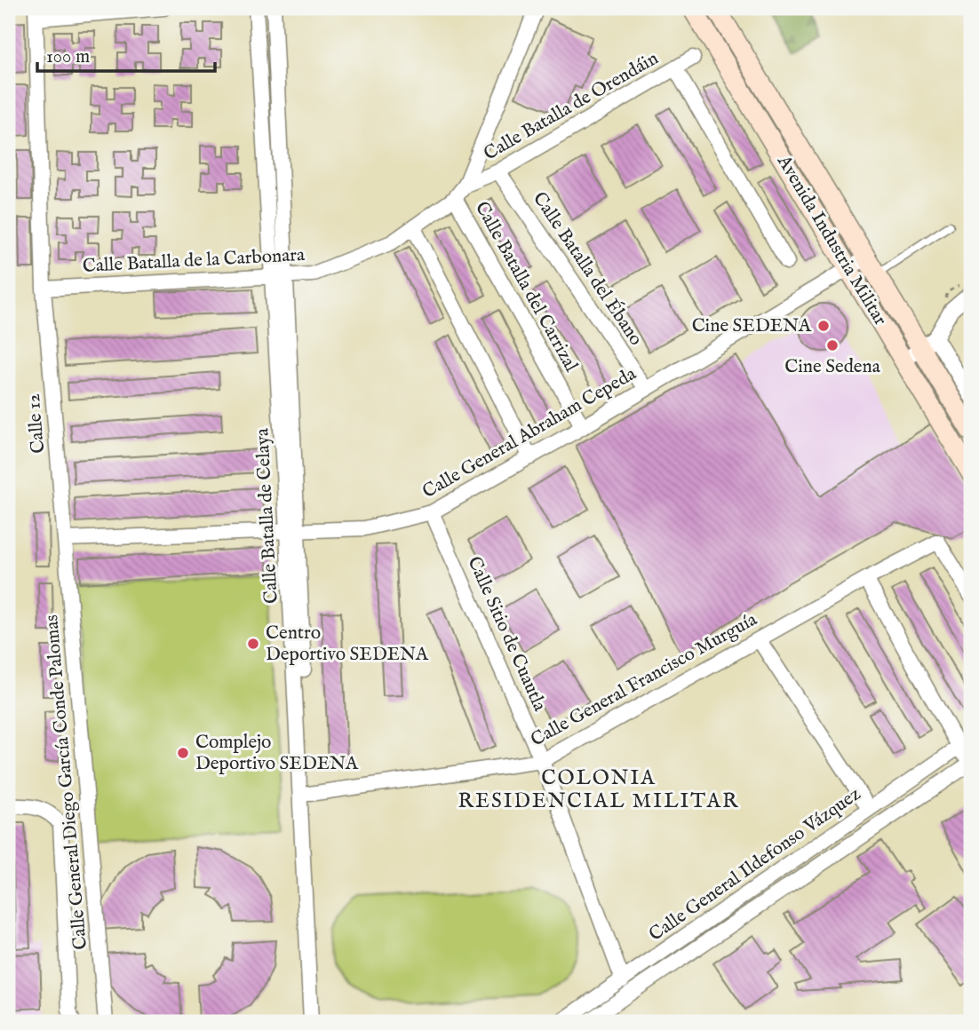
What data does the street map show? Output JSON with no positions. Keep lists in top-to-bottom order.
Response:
{
  "streets": {
    "main road": ["Avenida Industria Militar"],
    "street": [
      "Calle Batalla de Orendáin",
      "Calle Batalla de la Carbonara",
      "Calle Batalla del Ébano",
      "Calle Batalla del Carrizal",
      "Calle 12",
      "Calle General Abraham Cepeda",
      "Calle Batalla de Celaya",
      "Calle Sitio de Cuautla",
      "Calle General Francisco Murguía",
      "Calle General Diego García Conde Palomas",
      "Calle General Ildefonso Vázquez"
    ]
  },
  "crossings": [
    ["Calle Batalla de Orendáin", "Calle Batalla de la Carbonara"],
    ["Calle Batalla de Orendáin", "Calle Batalla del Ébano"],
    ["Avenida Industria Militar", "Calle General Abraham Cepeda"],
    ["Calle Batalla de la Carbonara", "Calle Batalla del Carrizal"],
    ["Calle Batalla de la Carbonara", "Calle 12"],
    ["Calle Batalla de la Carbonara", "Calle Batalla de Celaya"],
    ["Calle Batalla del Ébano", "Calle General Abraham Cepeda"],
    ["Calle Batalla del Carrizal", "Calle General Abraham Cepeda"],
    ["Calle 12", "Calle General Abraham Cepeda"],
    ["Calle 12", "Calle General Diego García Conde Palomas"],
    ["Calle General Abraham Cepeda", "Calle Batalla de Celaya"],
    ["Calle General Abraham Cepeda", "Calle Sitio de Cuautla"],
    ["Calle General Abraham Cepeda", "Calle General Diego García Conde Palomas"],
    ["Calle Batalla de Celaya", "Calle General Francisco Murguía"],
    ["Calle Sitio de Cuautla", "Calle General Francisco Murguía"],
    ["Calle Sitio de Cuautla", "Calle General Ildefonso Vázquez"]
  ],
  "districts": ["COLONIA RESIDENCIAL MILITAR"],
  "places": [
    "Cine SEDENA",
    "Cine Sedena",
    "Centro Deportivo SEDENA",
    "Complejo Deportivo SEDENA"
  ],
  "scale_bar": "100 m"
}
